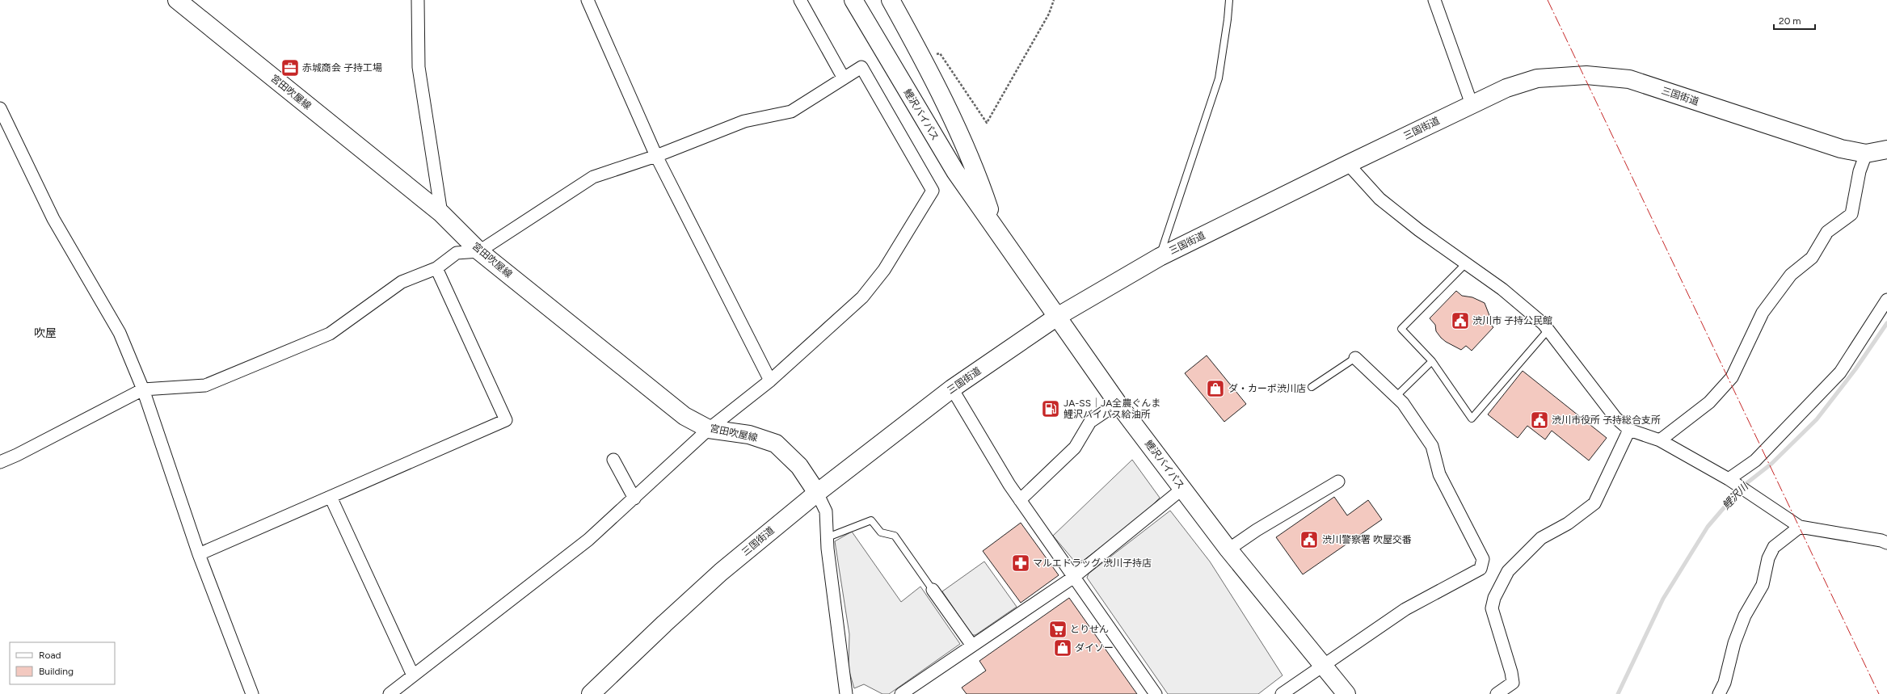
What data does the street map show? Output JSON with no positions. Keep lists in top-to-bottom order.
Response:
{
  "streets": {
    "main road": ["宮田吹屋線", "三国街道", "鯉沢バイパス"]
  },
  "crossings": [
    ["宮田吹屋線", "三国街道"],
    ["三国街道", "鯉沢バイパス"]
  ],
  "districts": ["吹屋"],
  "water": ["鯉沢川"],
  "places": {
    "office": ["赤城商会 子持工場"],
    "public building": ["渋川市 子持公民館", "渋川市役所 子持総合支所", "渋川警察署 吹屋交番"],
    "shop": ["ダ・カーポ渋川店", "ダイソー"],
    "fuel station": ["JA-SS｜JA全農ぐんま 鯉沢バイパス給油所"],
    "pharmacy": ["マルエドラッグ 渋川子持店"],
    "supermarket": ["とりせん"]
  },
  "legend": ["Road", "Building"],
  "scale_bar": "20 m"
}
